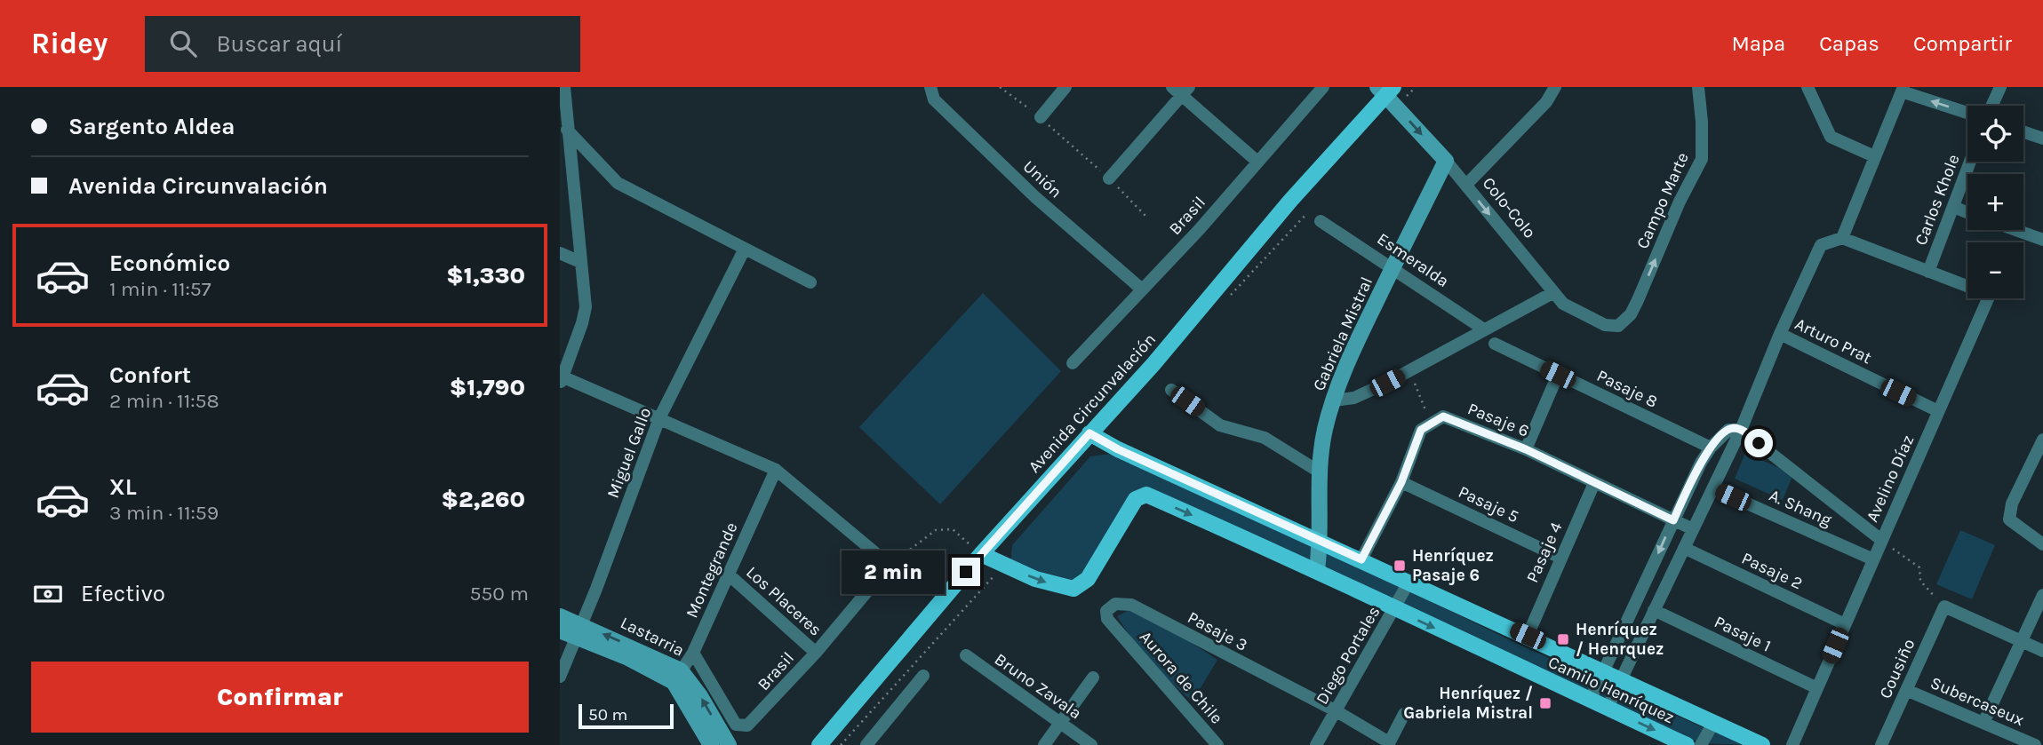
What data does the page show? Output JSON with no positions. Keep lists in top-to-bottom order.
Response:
{
  "streets": {
    "main road": ["Avenida Circunvalación", "Camilo Henríquez"],
    "street": [
      "Unión",
      "Carlos Khole",
      "Campo Marte",
      "Colo-Colo",
      "Brasil",
      "Esmeralda",
      "Gabriela Mistral",
      "Arturo Prat",
      "Pasaje 8",
      "Pasaje 6",
      "Miguel Gallo",
      "Avelino Díaz",
      "Pasaje 5",
      "A. Shang",
      "Pasaje 4",
      "Montegrande",
      "Pasaje 2",
      "Los Placeres",
      "Pasaje 3",
      "Pasaje 1",
      "Lastarria",
      "Diego Portales",
      "Cousiño",
      "Aurora de Chile",
      "Bruno Zavala",
      "Subercaseux"
    ]
  },
  "crossings": [
    ["Unión", "Brasil"],
    ["Carlos Khole", "Avelino Díaz"],
    ["Campo Marte", "Colo-Colo"],
    ["Colo-Colo", "Gabriela Mistral"],
    ["Colo-Colo", "Avenida Circunvalación"],
    ["Brasil", "Montegrande"],
    ["Brasil", "Los Placeres"],
    ["Esmeralda", "Gabriela Mistral"],
    ["Gabriela Mistral", "Camilo Henríquez"],
    ["Arturo Prat", "Avelino Díaz"],
    ["Avenida Circunvalación", "Camilo Henríquez"],
    ["Pasaje 6", "Pasaje 4"],
    ["Miguel Gallo", "Lastarria"],
    ["Avelino Díaz", "A. Shang"],
    ["Avelino Díaz", "Pasaje 2"],
    ["Avelino Díaz", "Pasaje 1"],
    ["Pasaje 5", "Pasaje 4"],
    ["Pasaje 4", "Camilo Henríquez"],
    ["Montegrande", "Los Placeres"],
    ["Montegrande", "Lastarria"],
    ["Pasaje 3", "Diego Portales"],
    ["Pasaje 3", "Aurora de Chile"],
    ["Diego Portales", "Camilo Henríquez"],
    ["Cousiño", "Subercaseux"]
  ],
  "one_way": ["Campo Marte", "Colo-Colo"],
  "places": {
    "transit": ["Henríquez Pasaje 6", "Henríquez / Henrquez", "Henríquez / Gabriela Mistral"]
  },
  "scale_bar": "50 m",
  "page": {
    "header": "Ridey",
    "search": "Buscar aquí",
    "nav": ["Mapa", "Capas", "Compartir"],
    "banner": ["Sargento Aldea", "Avenida Circunvalación"],
    "map_buttons": ["+", "−"],
    "list": [
      {
        "name": "Económico",
        "note": "1 min · 11:57",
        "value": "$1,330"
      },
      {
        "name": "Confort",
        "note": "2 min · 11:58",
        "value": "$1,790"
      },
      {
        "name": "XL",
        "note": "3 min · 11:59",
        "value": "$2,260"
      }
    ],
    "bubble": "2 min",
    "pay": ["Efectivo", "550 m"],
    "buttons": "Confirmar",
    "scale": "50 m"
  }
}
